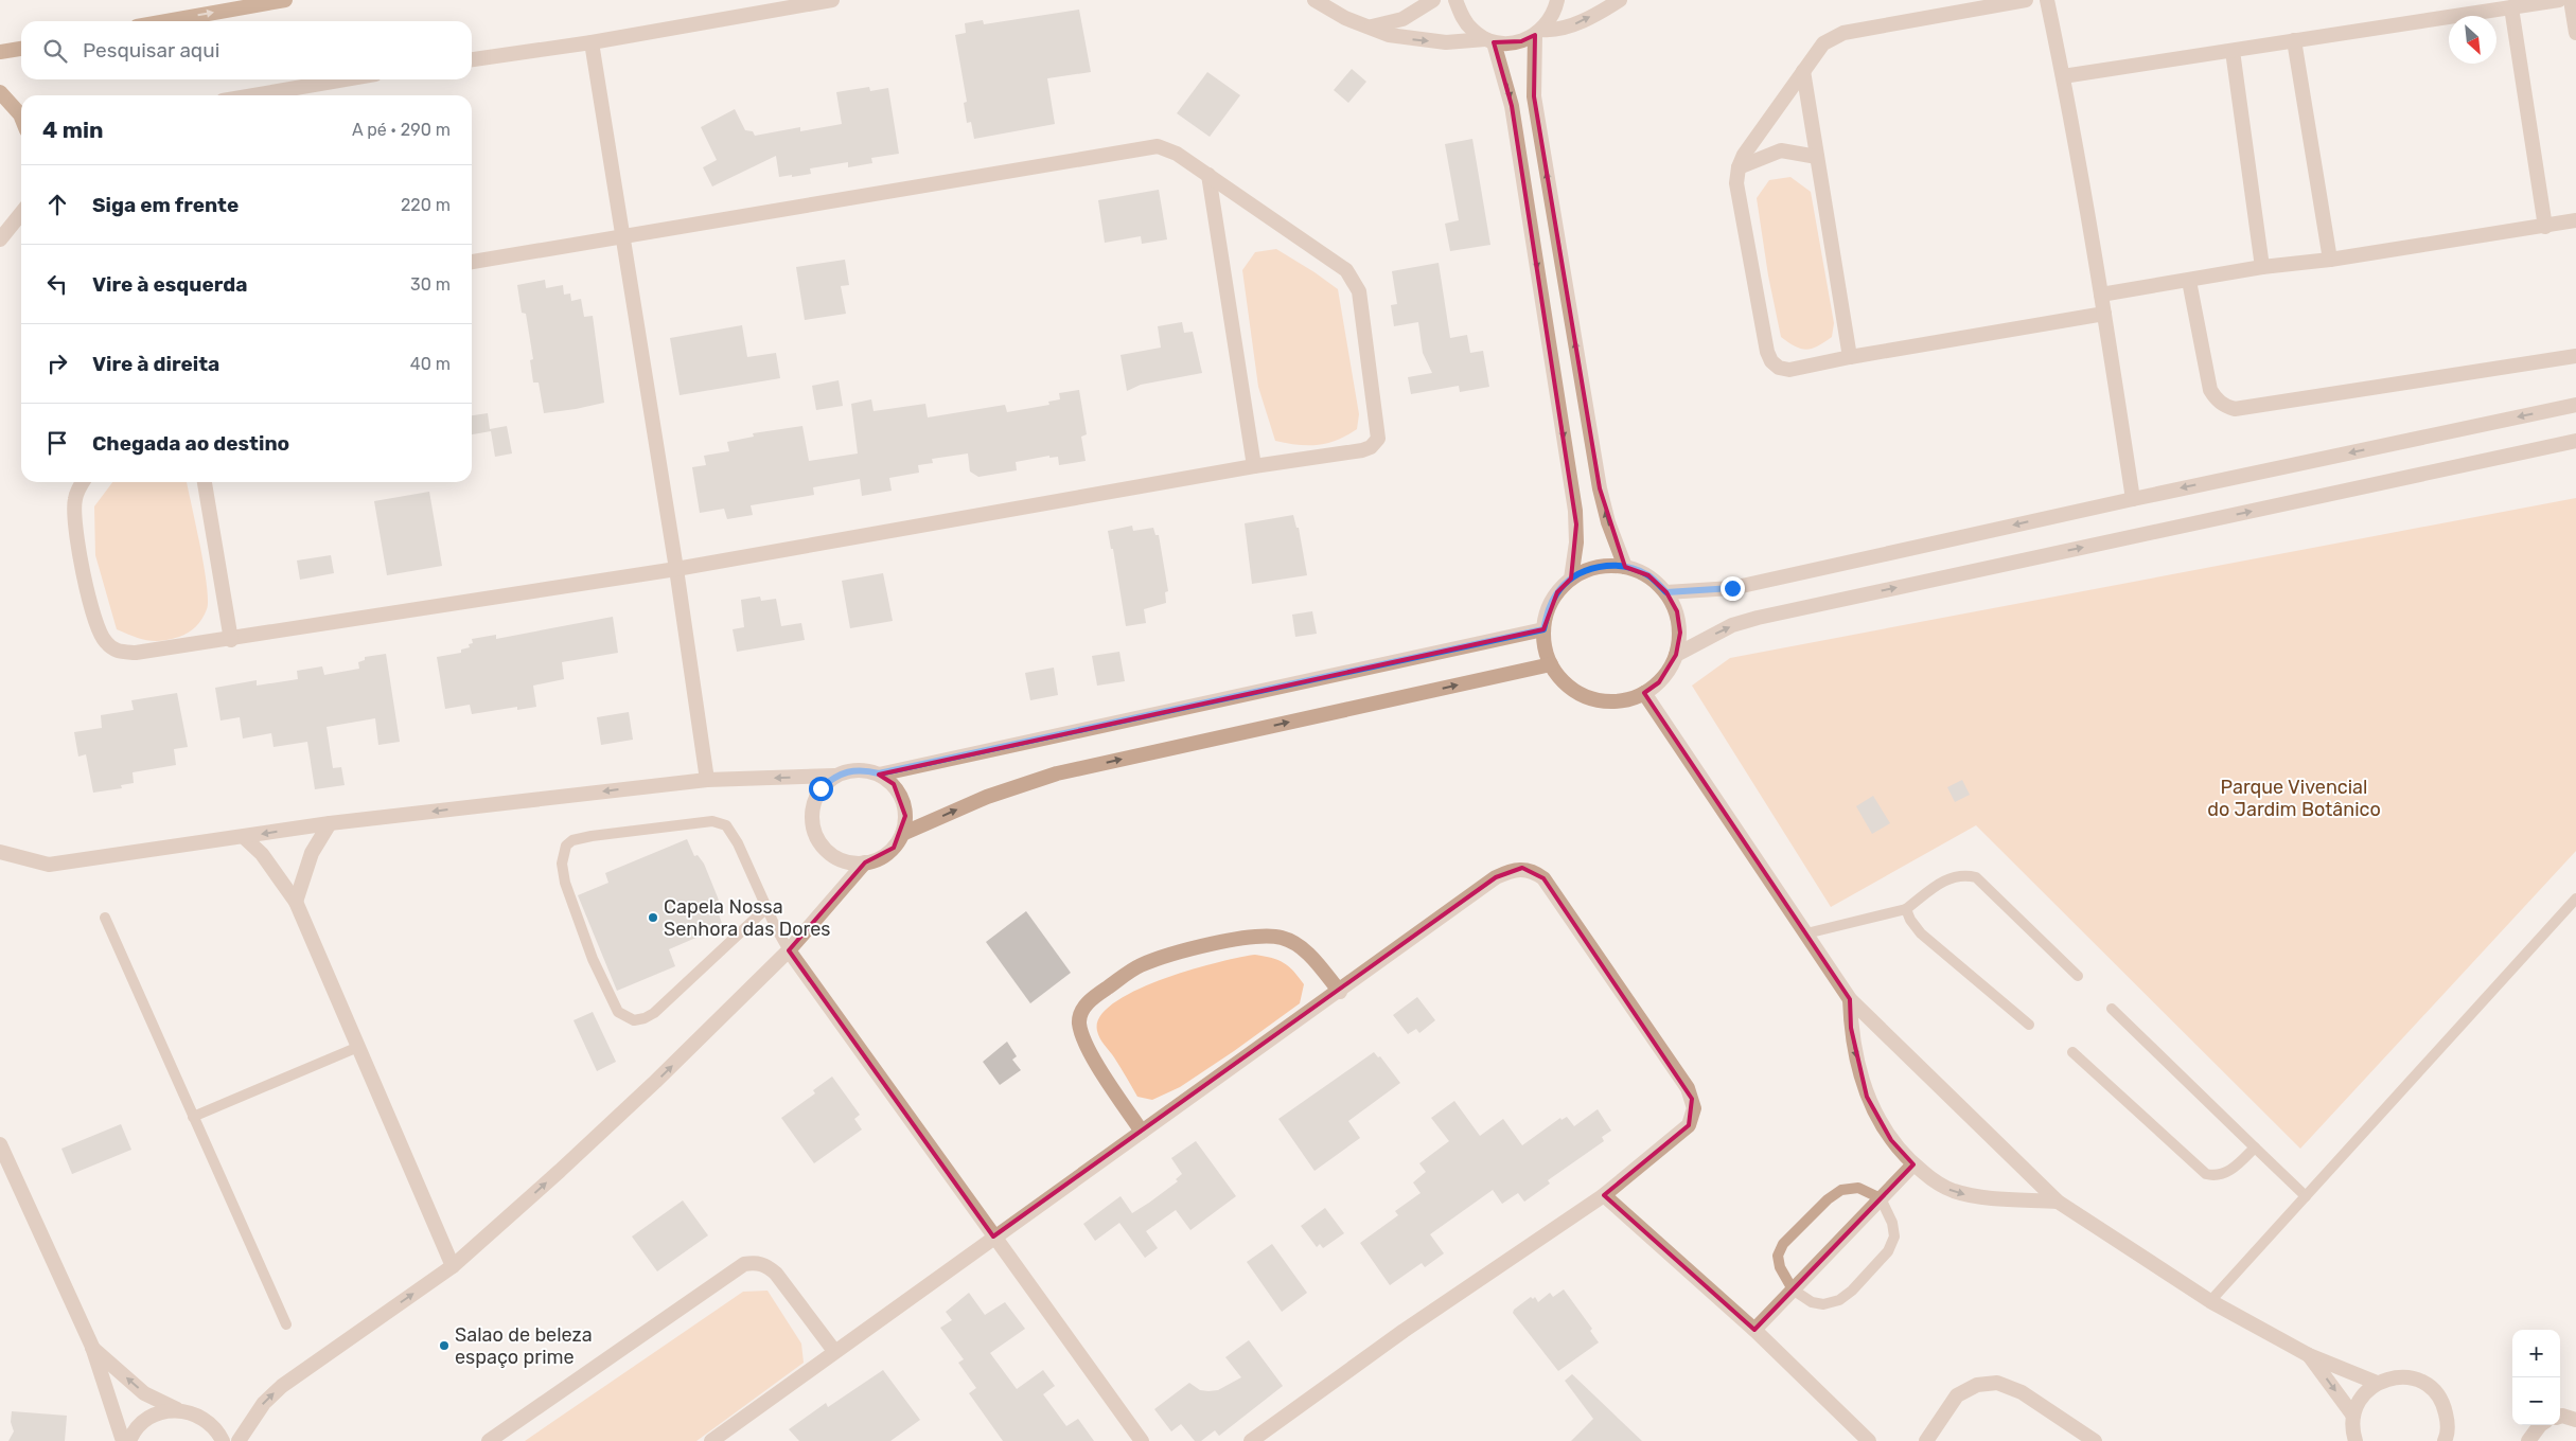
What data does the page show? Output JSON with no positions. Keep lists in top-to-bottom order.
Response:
{
  "parks": ["Parque Vivencial do Jardim Botânico"],
  "places": ["Capela Nossa Senhora das Dores", "Salao de beleza espaço prime"],
  "north": "bottom right",
  "page": {
    "search": "Pesquisar aqui",
    "heading": ["4 min", "A pé · 290 m"],
    "list": [
      ["Siga em frente", "220 m"],
      ["Vire à esquerda", "30 m"],
      ["Vire à direita", "40 m"],
      "Chegada ao destino"
    ],
    "map_buttons": ["+", "−"]
  }
}
